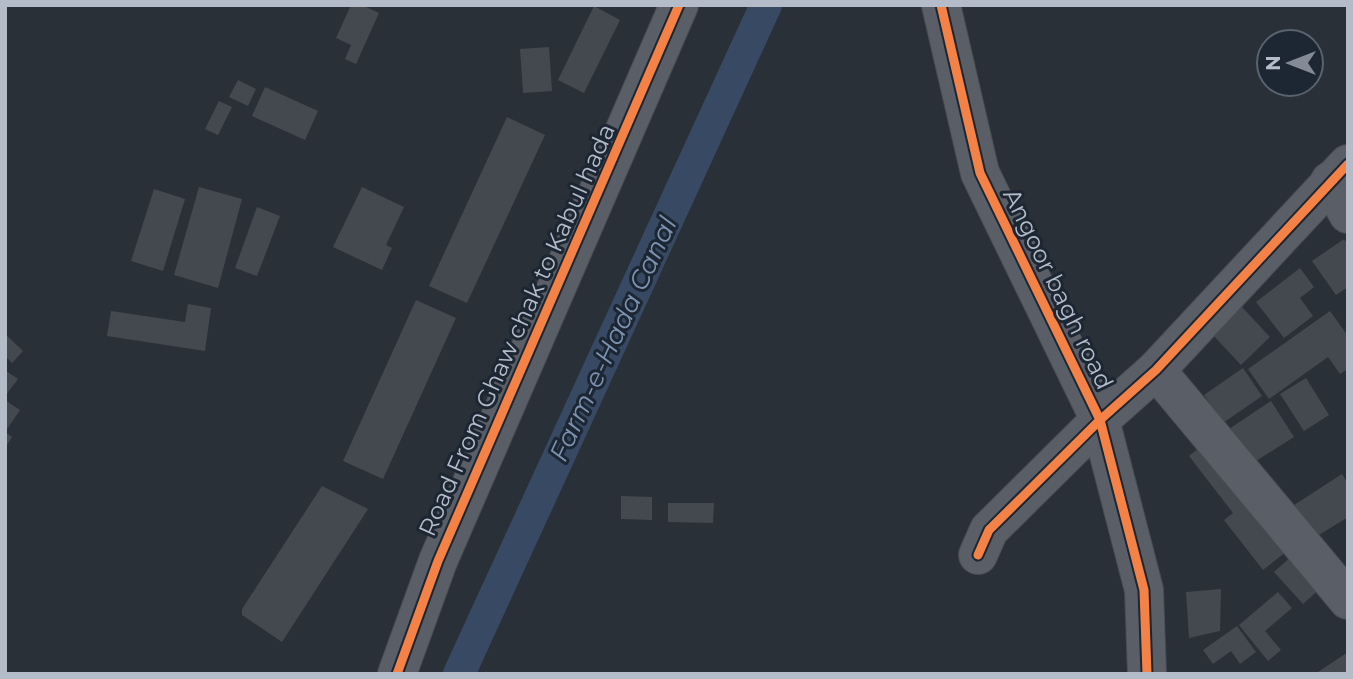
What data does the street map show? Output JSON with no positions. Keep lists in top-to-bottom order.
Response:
{
  "streets": {
    "street": ["Angoor bagh road", "Road From Ghaw chak to Kabul hada"]
  },
  "water": ["Farm-e-Hada Canal"],
  "north": "left"
}
